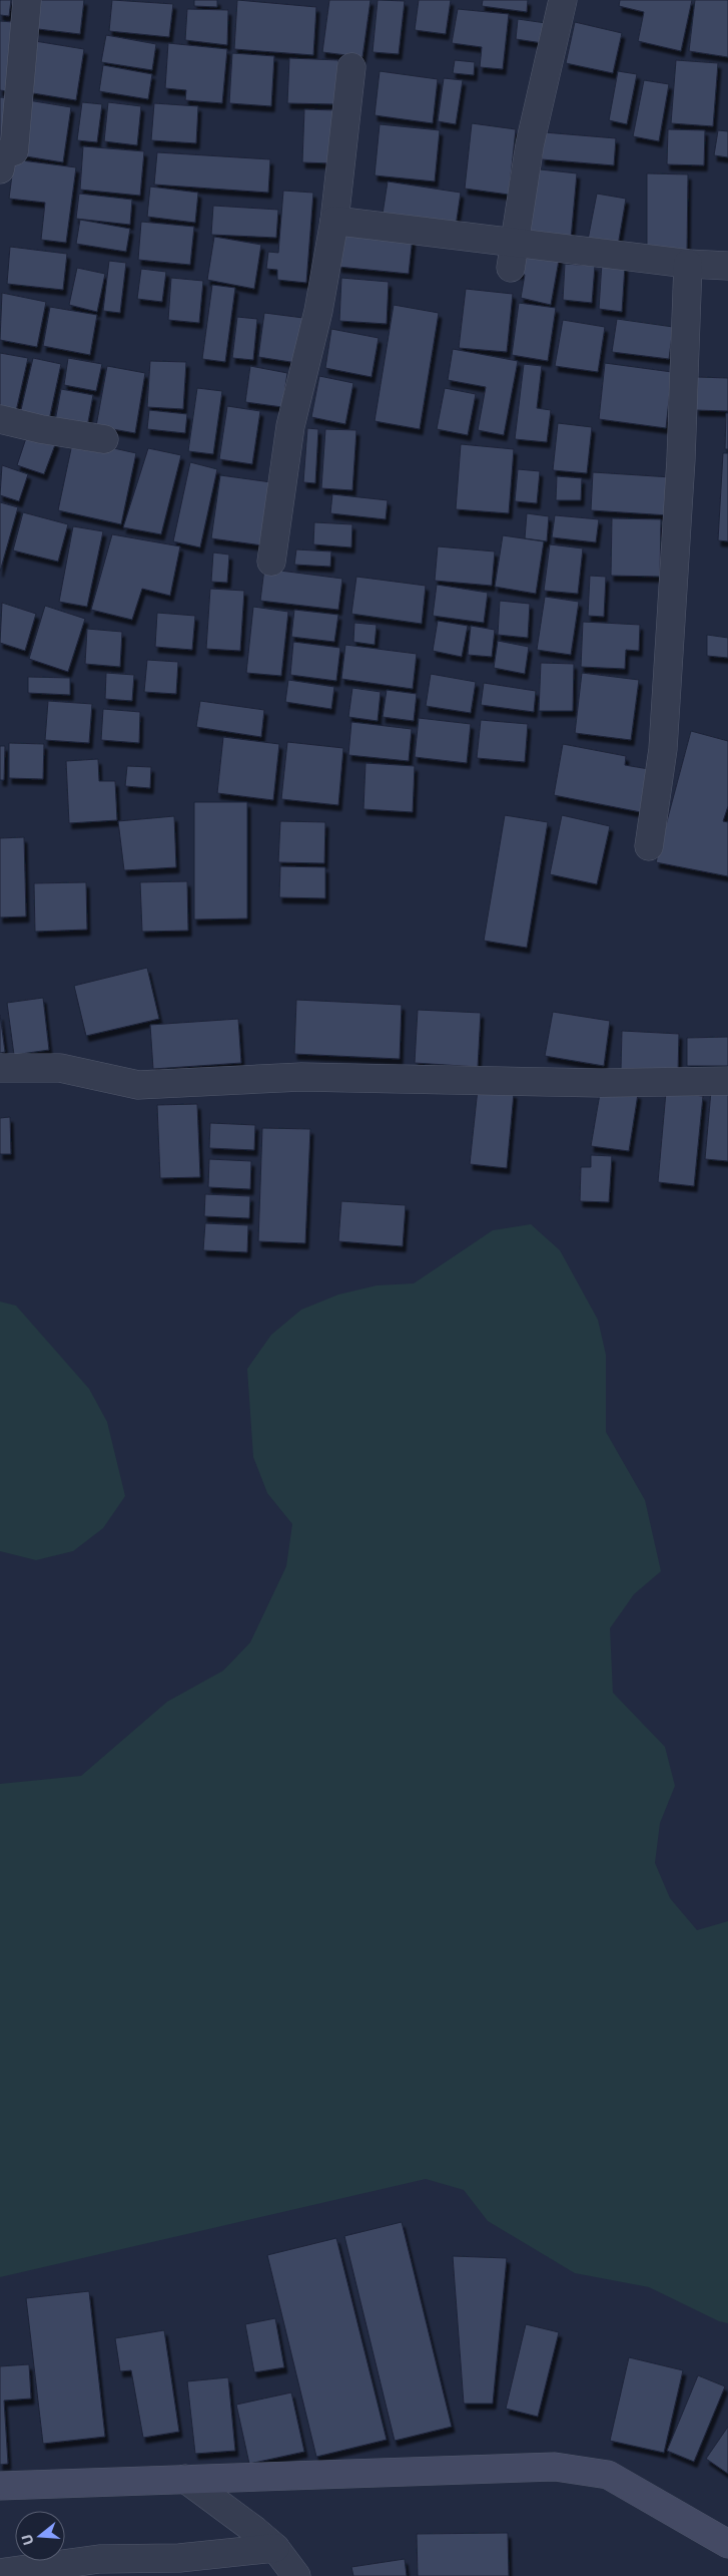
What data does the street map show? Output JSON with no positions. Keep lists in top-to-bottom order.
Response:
{
  "north": "left"
}
